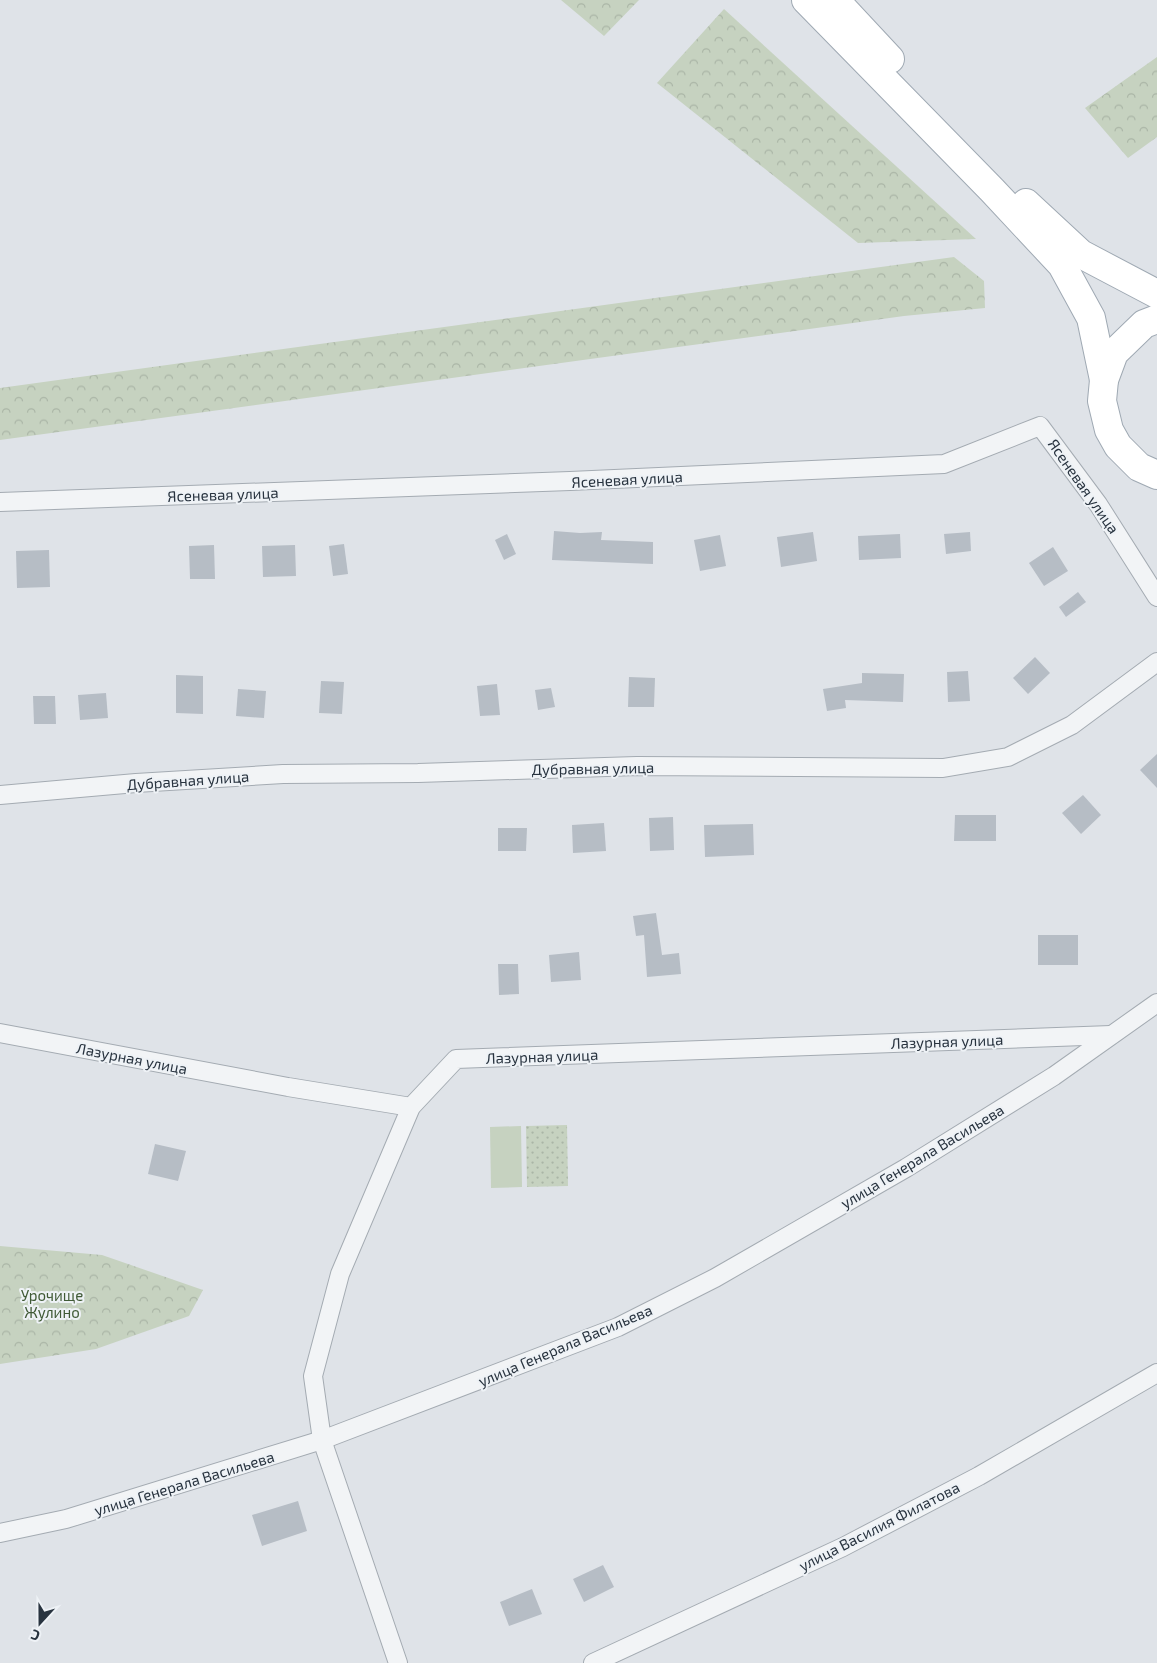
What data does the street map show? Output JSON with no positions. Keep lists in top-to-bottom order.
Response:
{
  "streets": {
    "street": [
      "Ясеневая улица",
      "Дубравная улица",
      "Лазурная улица",
      "улица Генерала Васильева",
      "улица Василия Филатова"
    ]
  },
  "crossings": [
    ["Лазурная улица", "улица Генерала Васильева"]
  ],
  "parks": ["Урочище Жулино"],
  "north": "bottom"
}
